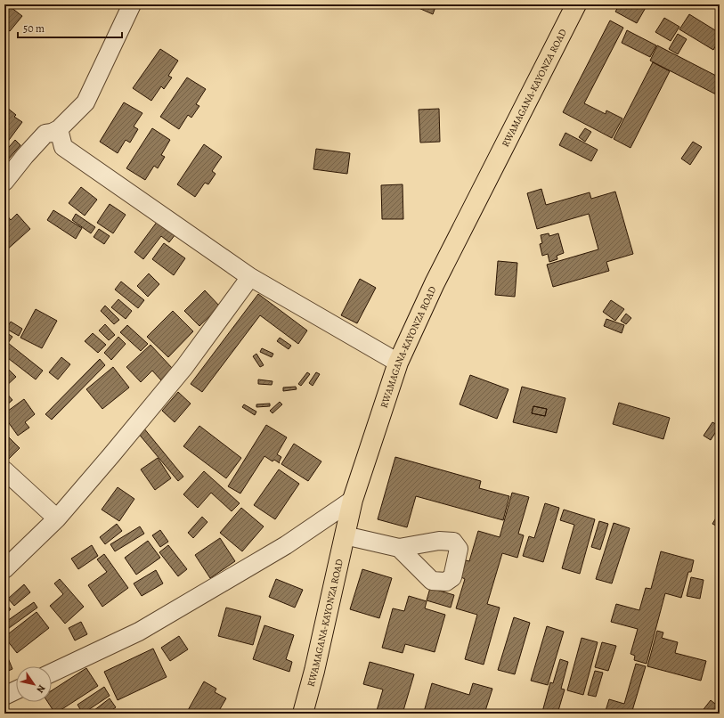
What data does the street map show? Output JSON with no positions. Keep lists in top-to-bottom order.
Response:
{
  "streets": {
    "highway": ["RWAMAGANA-KAYONZA ROAD"]
  },
  "scale_bar": "50 m",
  "north": "bottom right"
}
